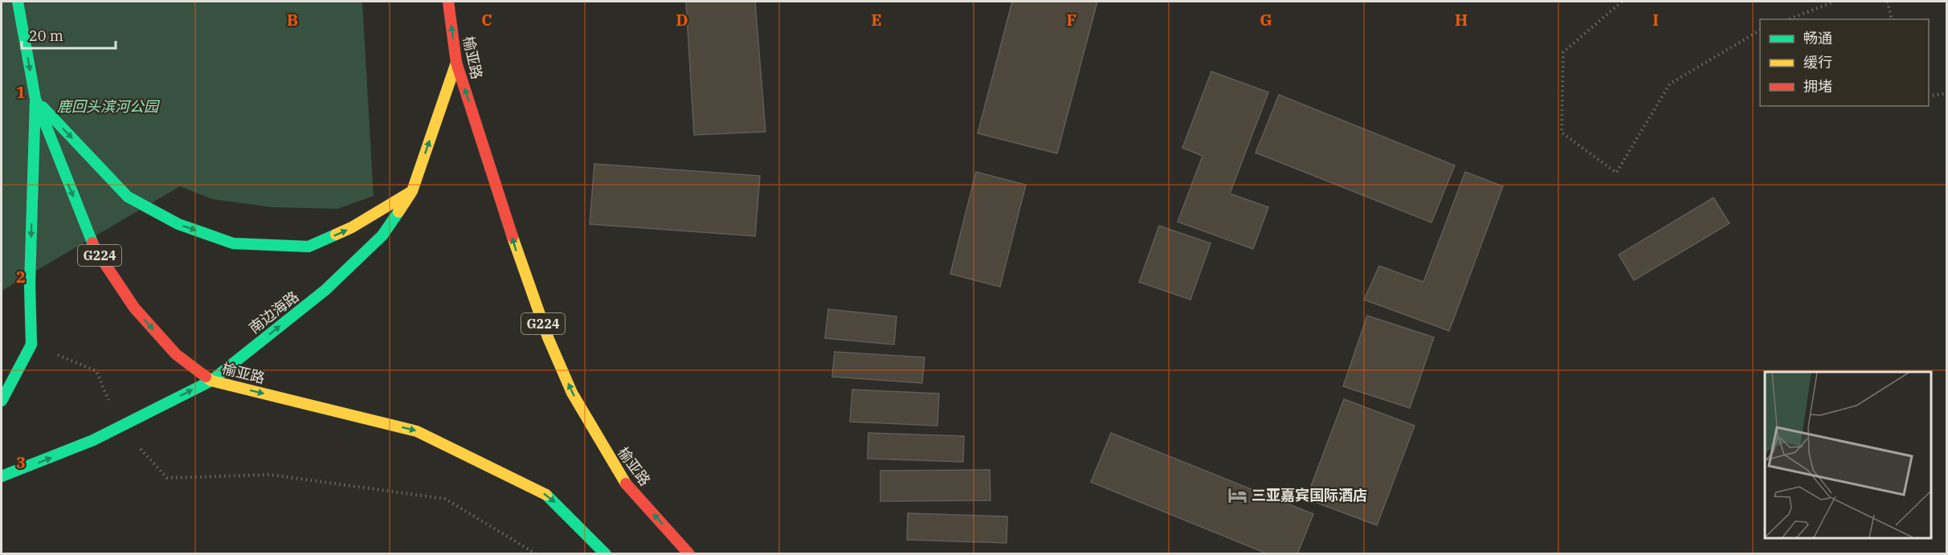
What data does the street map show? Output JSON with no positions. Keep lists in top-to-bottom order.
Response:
{
  "streets": {
    "main road": ["榆亚路", "G224", "南边海路"]
  },
  "crossings": [
    ["榆亚路", "南边海路"]
  ],
  "one_way": ["南边海路"],
  "parks": ["鹿回头滨河公园"],
  "places": {
    "hotel": ["三亚嘉宾国际酒店"]
  },
  "legend": ["畅通", "缓行", "拥堵"],
  "scale_bar": "20 m",
  "grid": {
    "columns": [
      "B",
      "C",
      "D",
      "E",
      "F",
      "G",
      "H",
      "I"
    ],
    "rows": ["1", "2", "3"]
  }
}
